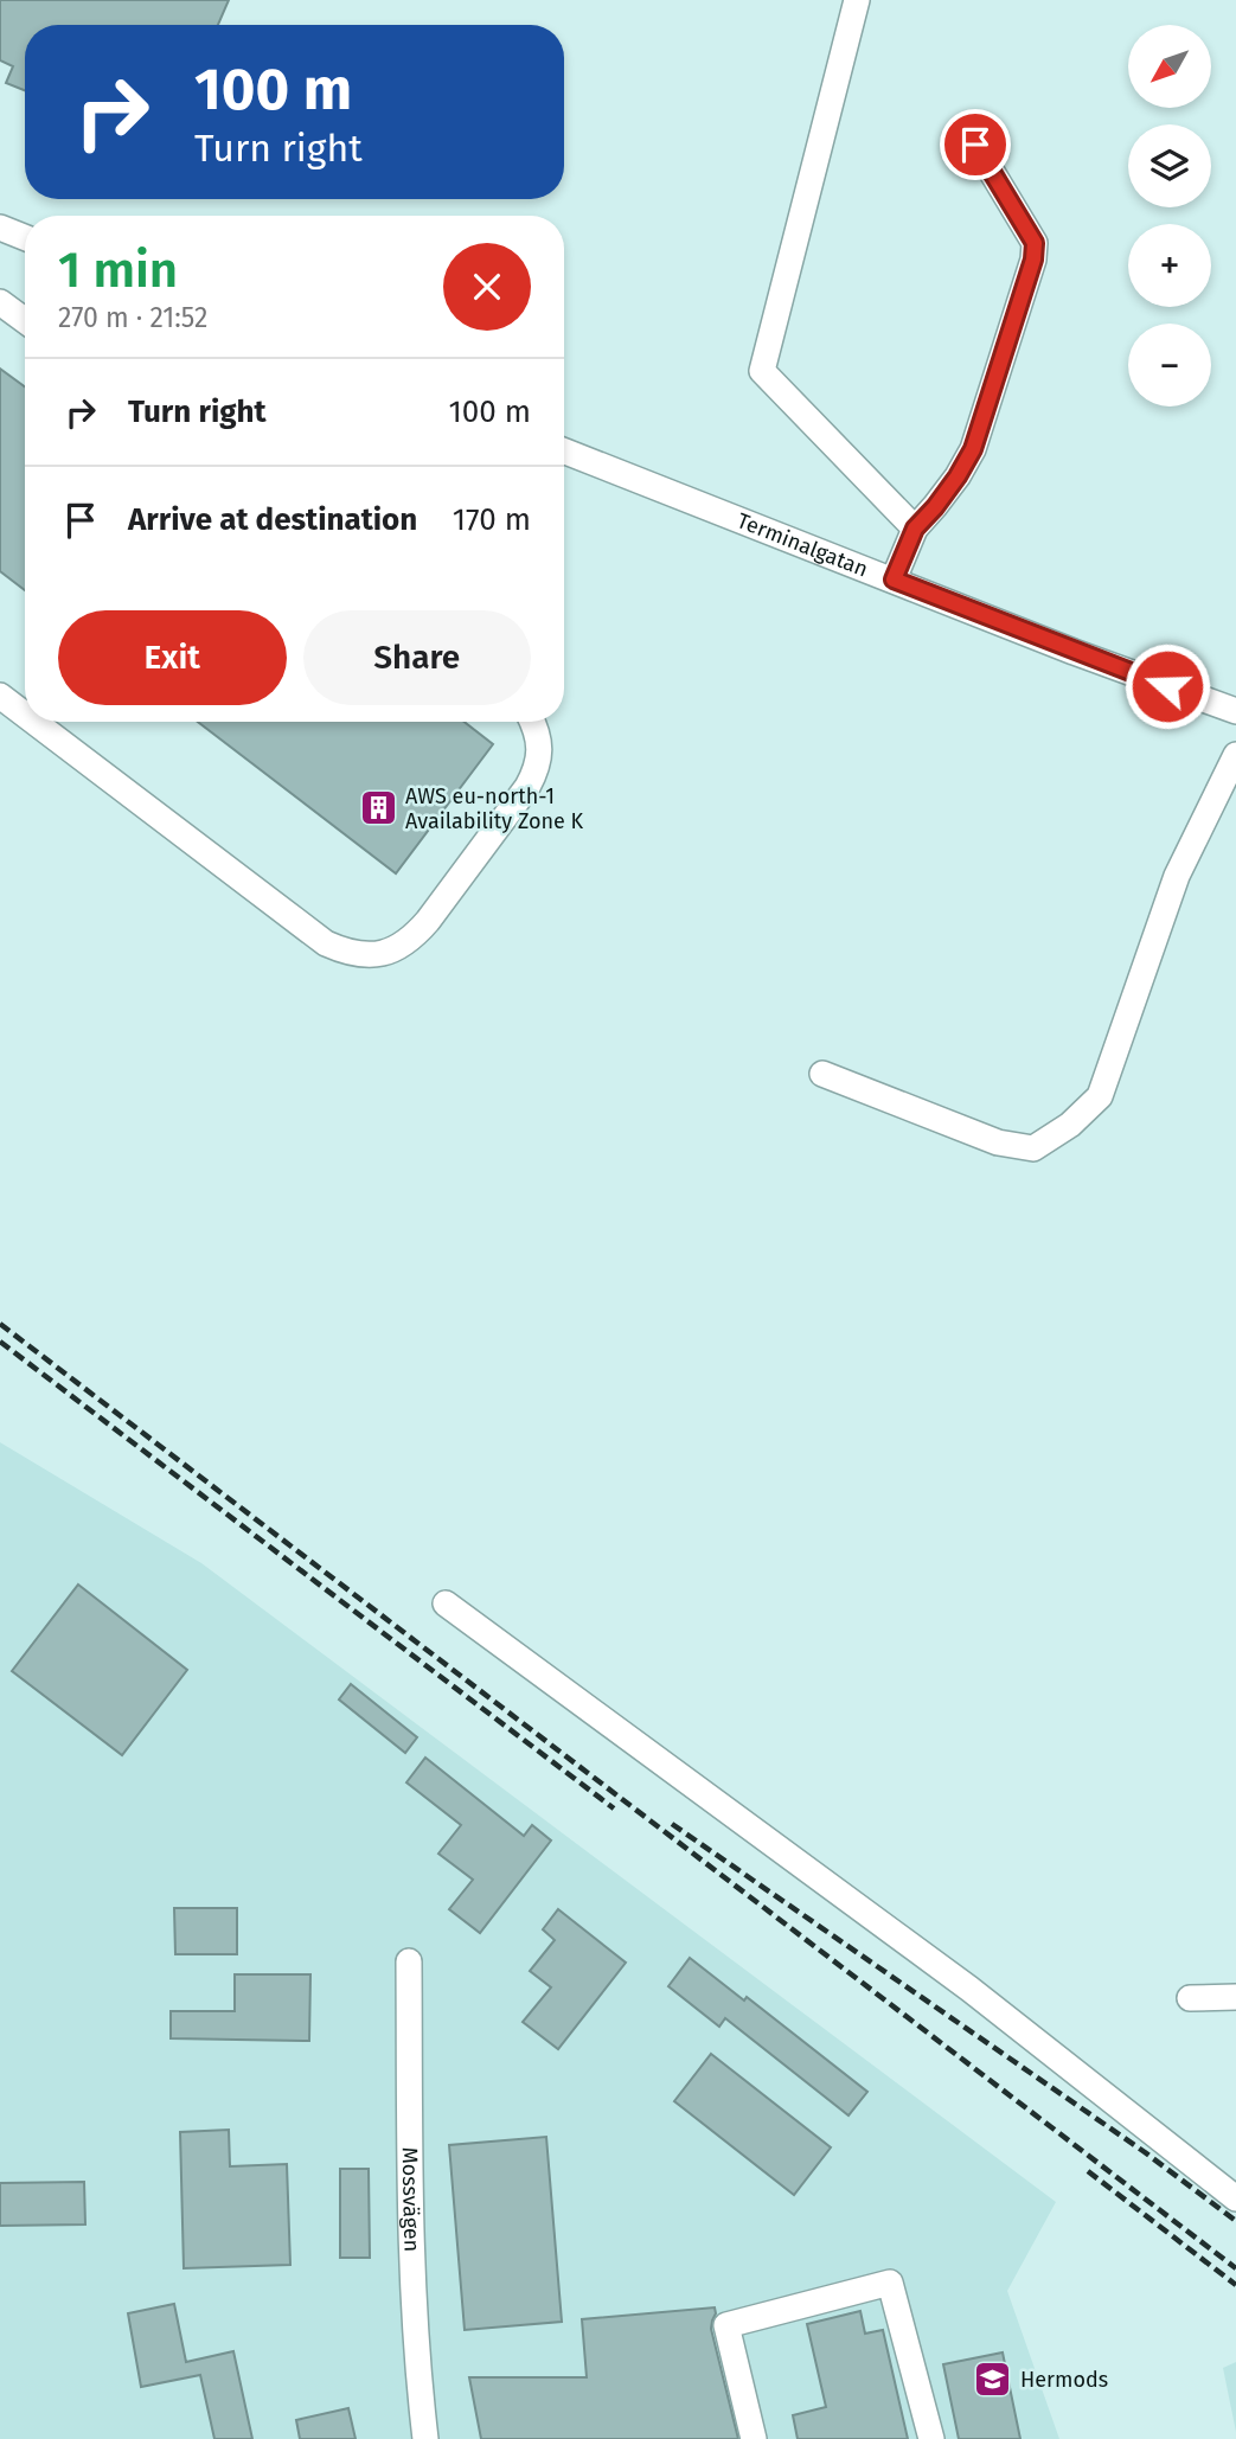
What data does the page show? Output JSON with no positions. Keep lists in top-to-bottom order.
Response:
{
  "streets": {
    "street": ["Terminalgatan", "Mossvägen"]
  },
  "places": {
    "building": ["AWS eu-north-1 Availability Zone K"],
    "school or university": ["Hermods"]
  },
  "north": "bottom left",
  "page": {
    "map_buttons": ["+", "−"],
    "turn": ["100 m", "Turn right"],
    "heading": ["1 min", "270 m · 21:52"],
    "list": [
      {
        "name": "Turn right",
        "value": "100 m"
      },
      {
        "name": "Arrive at destination",
        "value": "170 m"
      }
    ],
    "buttons": ["Exit", "Share"]
  }
}
